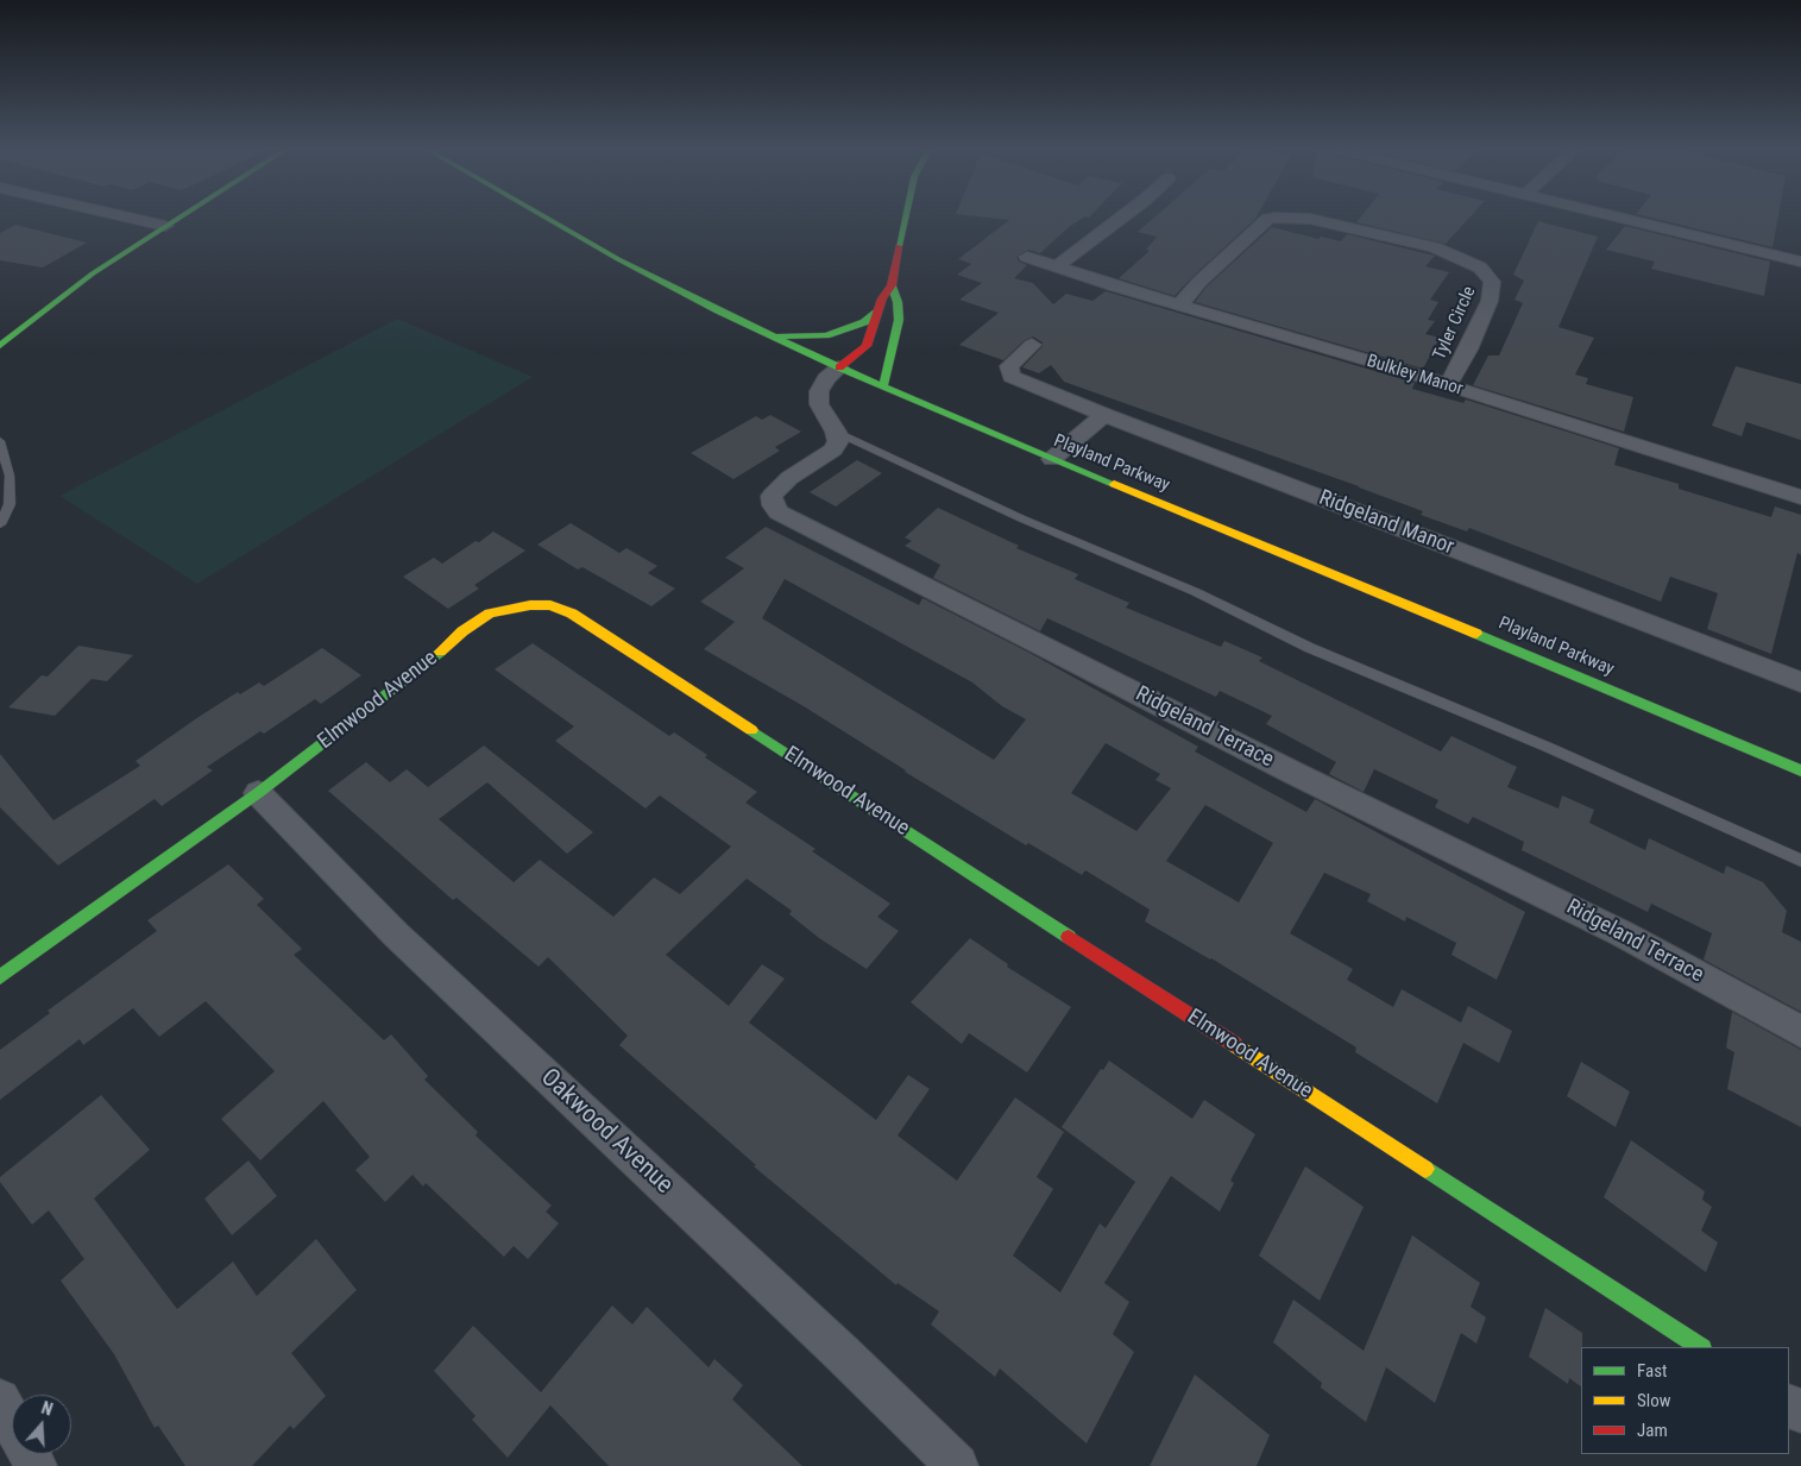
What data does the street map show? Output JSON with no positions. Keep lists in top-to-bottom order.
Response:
{
  "streets": {
    "street": [
      "Tyler Circle",
      "Bulkley Manor",
      "Playland Parkway",
      "Ridgeland Manor",
      "Elmwood Avenue",
      "Ridgeland Terrace",
      "Oakwood Avenue"
    ]
  },
  "crossings": [
    ["Tyler Circle", "Bulkley Manor"],
    ["Elmwood Avenue", "Oakwood Avenue"]
  ],
  "legend": ["Fast", "Slow", "Jam"],
  "north": "top"
}
